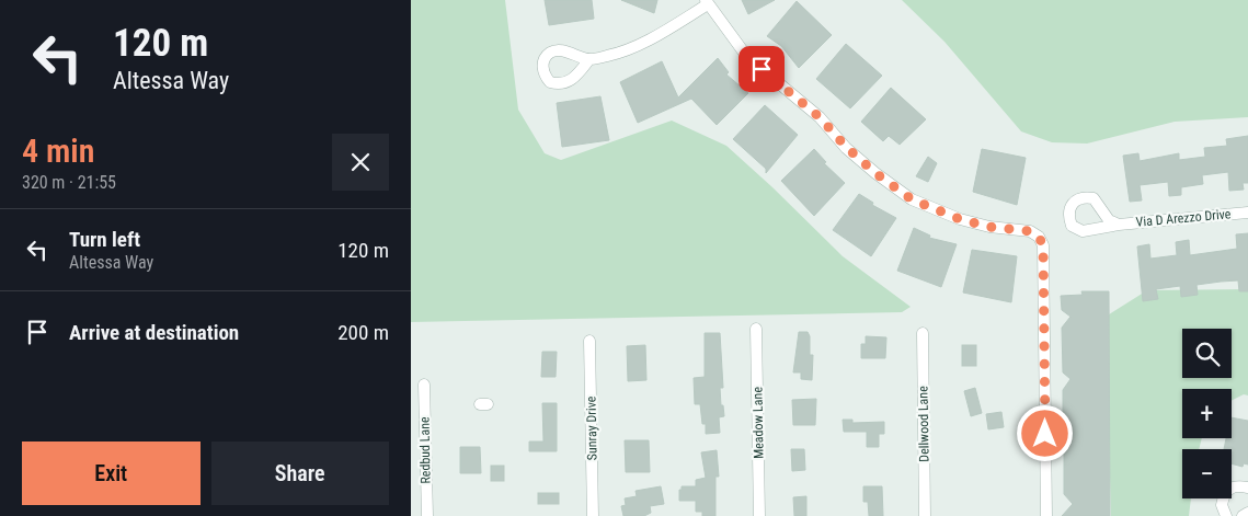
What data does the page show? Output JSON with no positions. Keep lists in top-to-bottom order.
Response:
{
  "streets": {
    "street": [
      "Via D Arezzo Drive",
      "Meadow Lane",
      "Dellwood Lane",
      "Sunray Drive",
      "Redbud Lane"
    ]
  },
  "page": {
    "turn": ["120 m", "Altessa Way"],
    "heading": ["4 min", "320 m · 21:55"],
    "list": [
      {
        "name": "Turn left",
        "note": "Altessa Way",
        "value": "120 m"
      },
      {
        "name": "Arrive at destination",
        "value": "200 m"
      }
    ],
    "map_buttons": ["+", "−"],
    "buttons": ["Exit", "Share"]
  }
}
